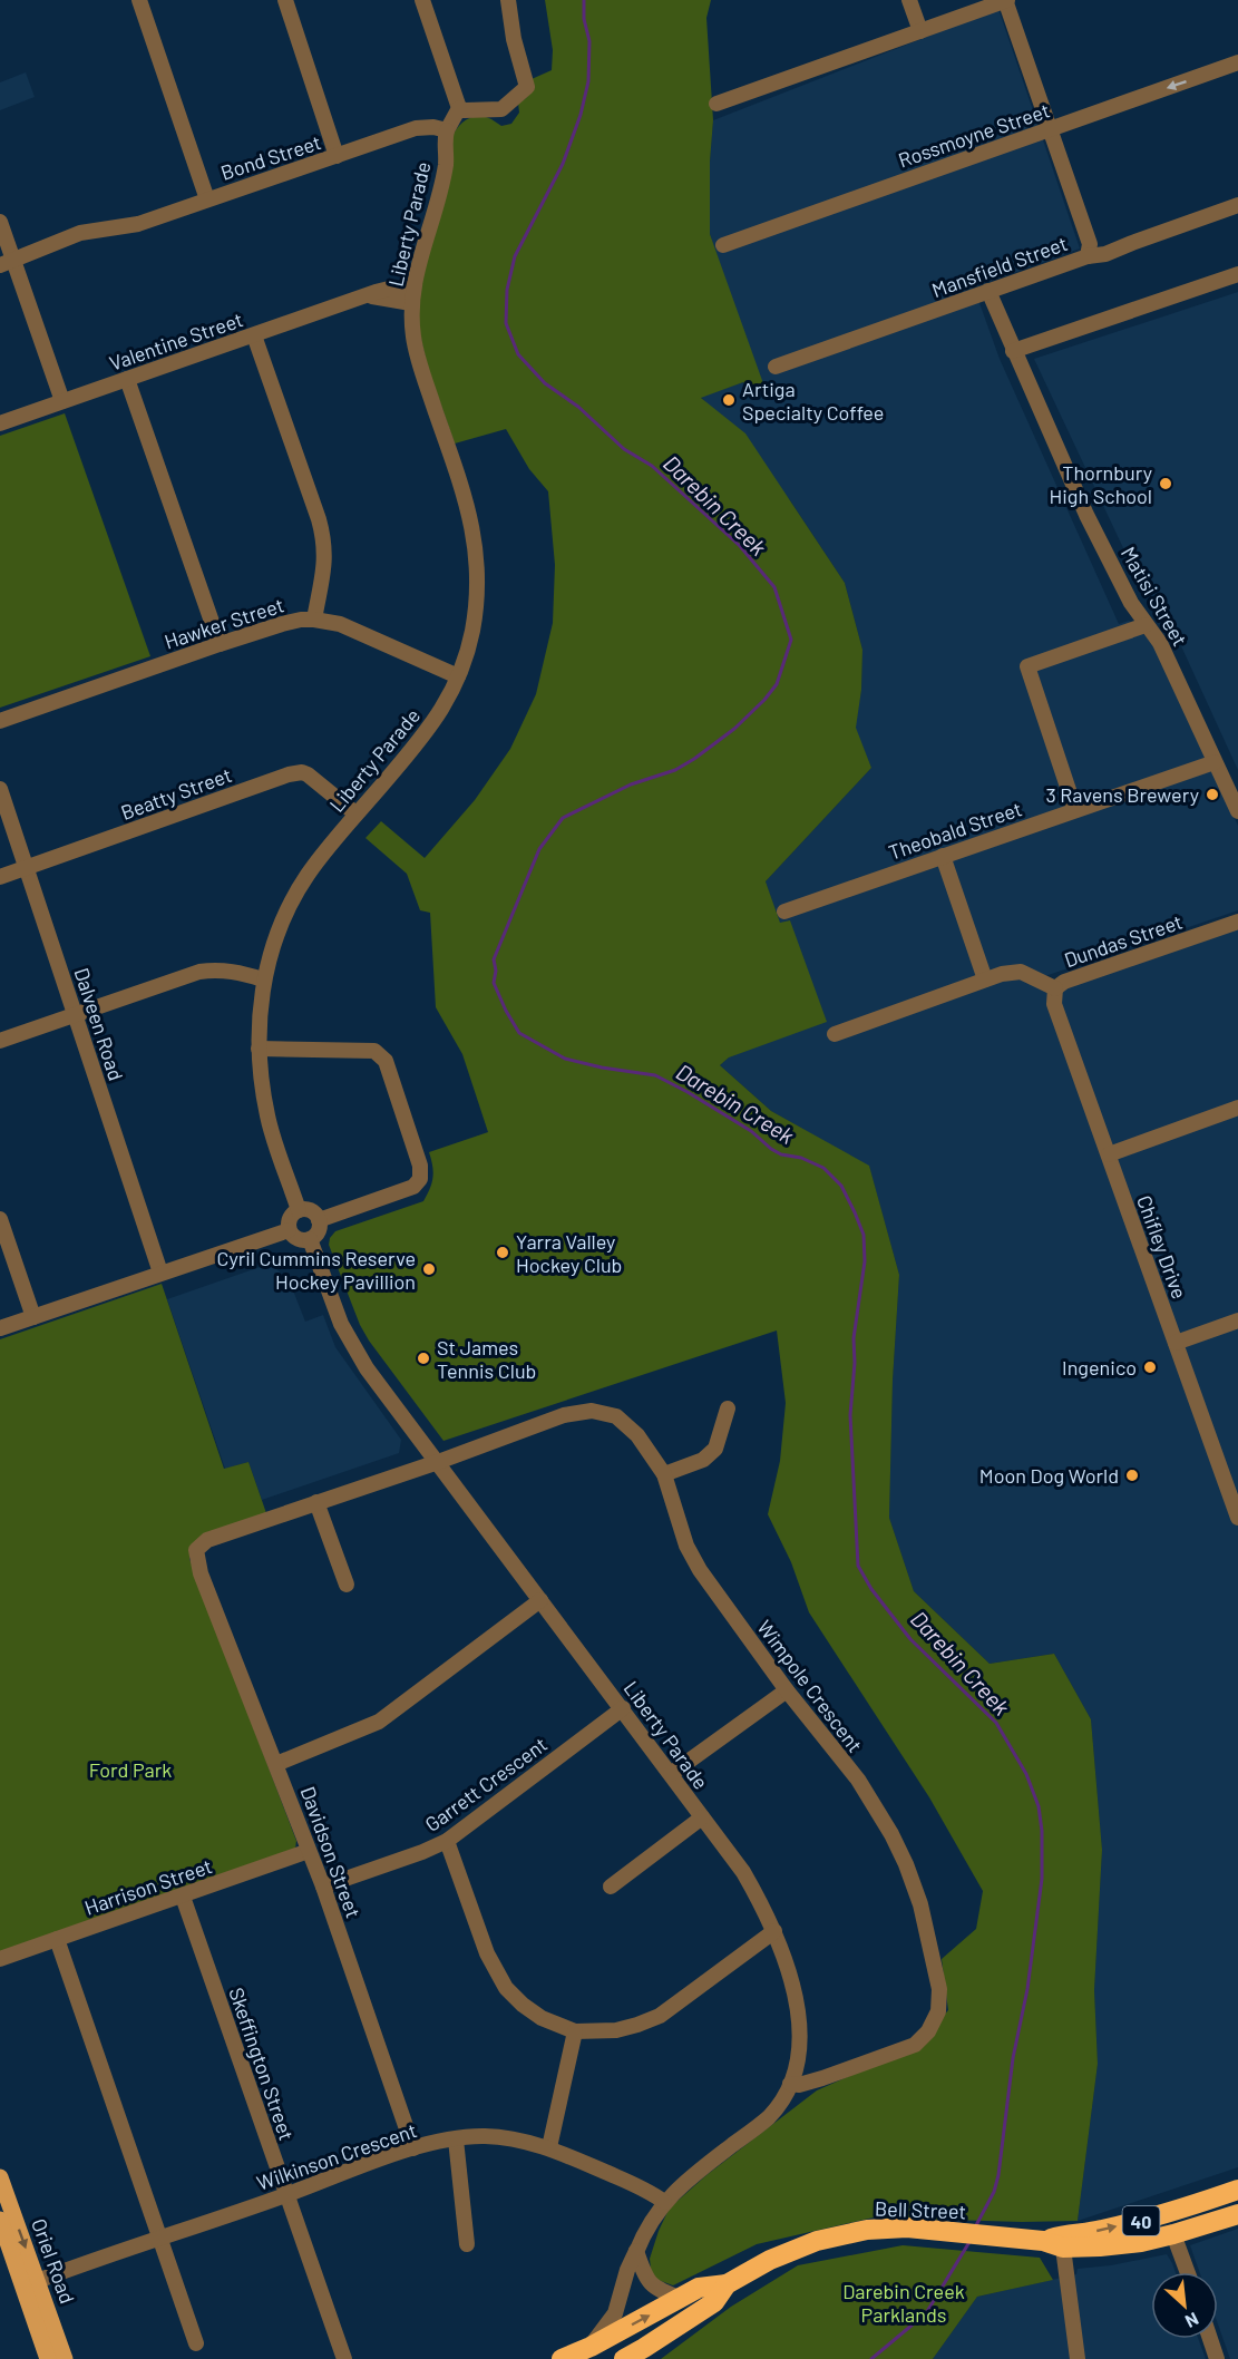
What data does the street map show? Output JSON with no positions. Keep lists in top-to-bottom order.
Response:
{
  "streets": {
    "highway": ["Bell Street", "40"],
    "main road": ["Oriel Road"],
    "street": [
      "Rossmoyne Street",
      "Bond Street",
      "Liberty Parade",
      "Mansfield Street",
      "Valentine Street",
      "Matisi Street",
      "Hawker Street",
      "Beatty Street",
      "Theobald Street",
      "Dundas Street",
      "Dalveen Road",
      "Chifley Drive",
      "Wimpole Crescent",
      "Garrett Crescent",
      "Davidson Street",
      "Harrison Street",
      "Skeffington Street",
      "Wilkinson Crescent"
    ]
  },
  "crossings": [
    ["Bond Street", "Liberty Parade"],
    ["Liberty Parade", "Valentine Street"],
    ["Liberty Parade", "Hawker Street"],
    ["Liberty Parade", "Beatty Street"],
    ["Liberty Parade", "Wimpole Crescent"],
    ["Liberty Parade", "Garrett Crescent"],
    ["Liberty Parade", "Wilkinson Crescent"],
    ["Liberty Parade", "Bell Street"],
    ["Mansfield Street", "Matisi Street"],
    ["Matisi Street", "Theobald Street"],
    ["Beatty Street", "Dalveen Road"],
    ["Dundas Street", "Chifley Drive"],
    ["Wimpole Crescent", "Davidson Street"],
    ["Garrett Crescent", "Davidson Street"],
    ["Davidson Street", "Harrison Street"],
    ["Davidson Street", "Wilkinson Crescent"],
    ["Harrison Street", "Skeffington Street"],
    ["Skeffington Street", "Wilkinson Crescent"],
    ["Wilkinson Crescent", "Oriel Road"]
  ],
  "one_way": ["Rossmoyne Street"],
  "water": ["Darebin Creek"],
  "parks": ["Ford Park", "Darebin Creek Parklands"],
  "places": [
    "Artiga Specialty Coffee",
    "Thornbury High School",
    "3 Ravens Brewery",
    "Yarra Valley Hockey Club",
    "Cyril Cummins Reserve Hockey Pavillion",
    "St James Tennis Club",
    "Ingenico",
    "Moon Dog World"
  ],
  "north": "bottom right"
}
